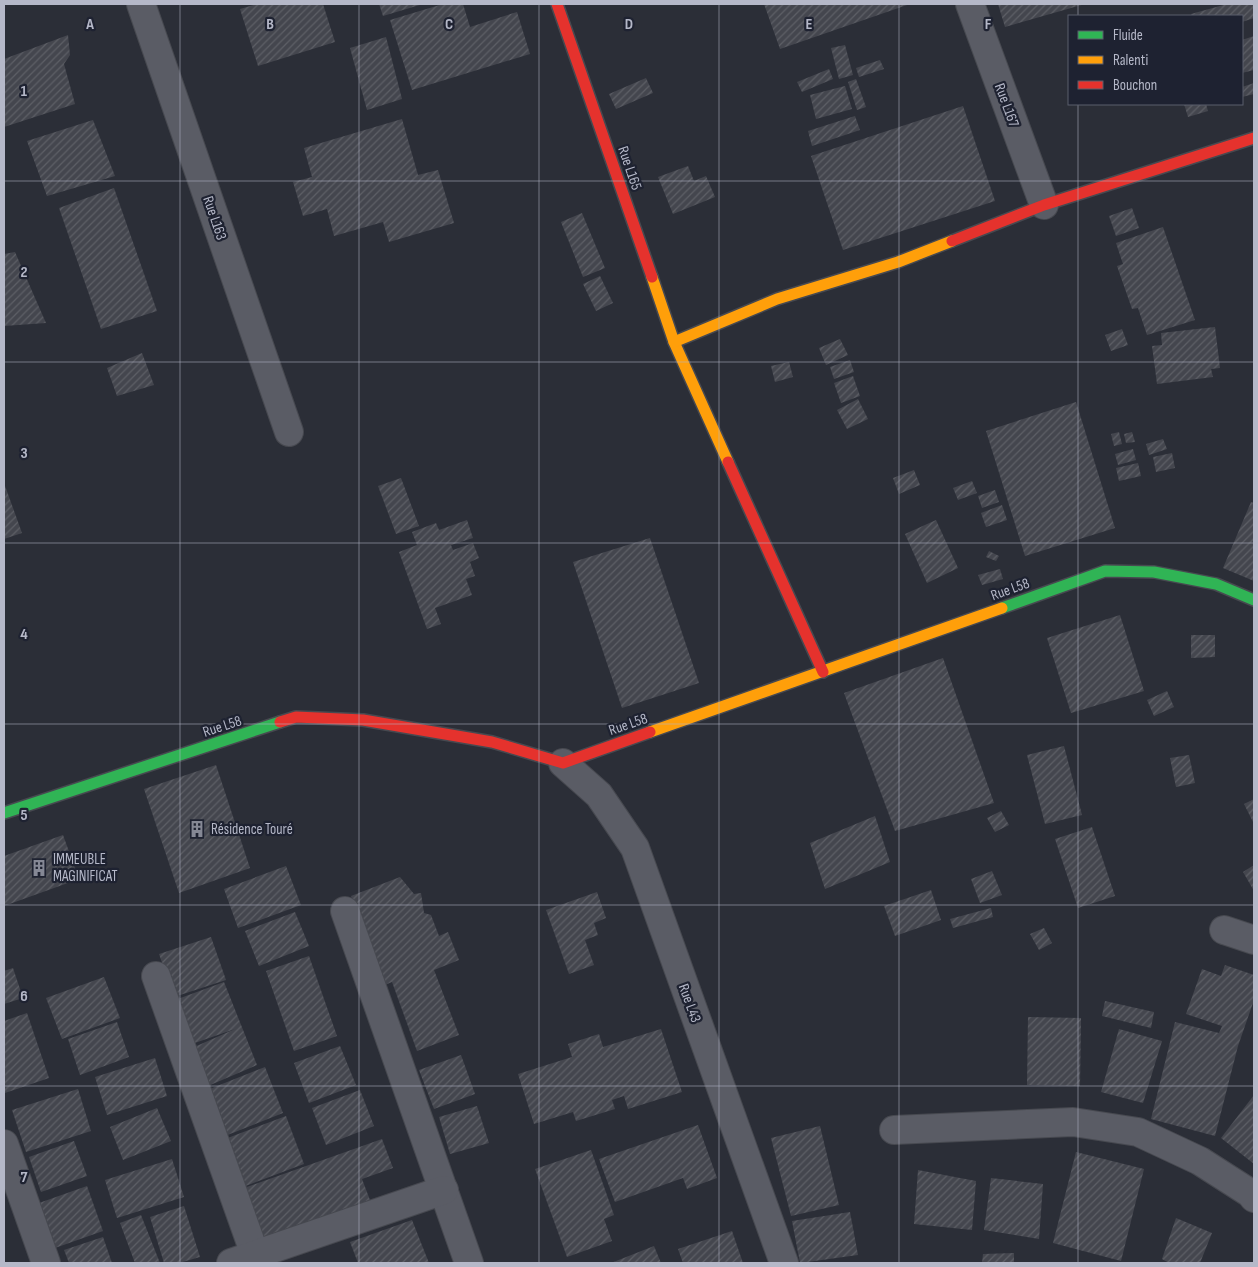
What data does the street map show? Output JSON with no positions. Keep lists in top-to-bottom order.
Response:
{
  "streets": {
    "street": [
      "Rue L167",
      "Rue L165",
      "Rue L163",
      "Rue L58",
      "Rue L43"
    ]
  },
  "crossings": [
    ["Rue L165", "Rue L58"],
    ["Rue L58", "Rue L43"]
  ],
  "places": {
    "building": ["Résidence Touré", "IMMEUBLE MAGINIFICAT"]
  },
  "legend": ["Fluide", "Ralenti", "Bouchon"],
  "grid": {
    "columns": [
      "A",
      "B",
      "C",
      "D",
      "E",
      "F"
    ],
    "rows": [
      "1",
      "2",
      "3",
      "4",
      "5",
      "6",
      "7"
    ]
  }
}
